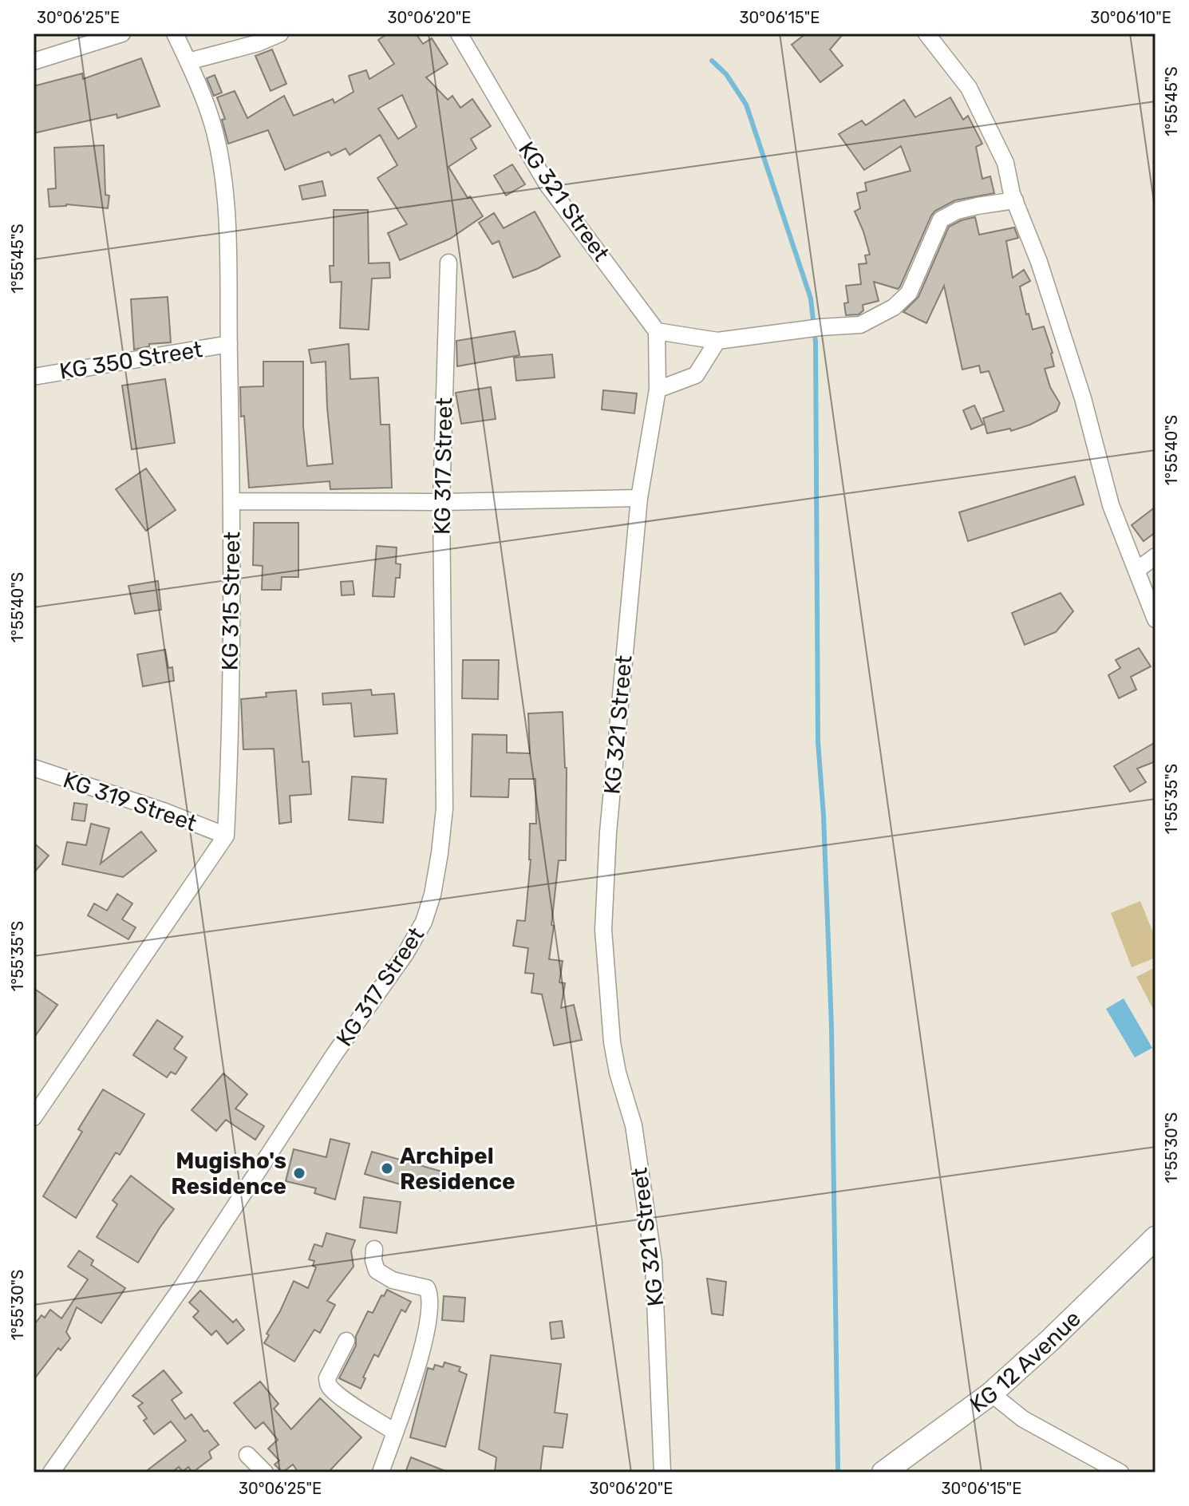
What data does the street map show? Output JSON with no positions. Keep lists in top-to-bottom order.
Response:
{
  "streets": {
    "main road": ["KG 12 Avenue"],
    "street": [
      "KG 321 Street",
      "KG 350 Street",
      "KG 317 Street",
      "KG 315 Street",
      "KG 319 Street"
    ]
  },
  "crossings": [
    ["KG 350 Street", "KG 315 Street"],
    ["KG 315 Street", "KG 319 Street"]
  ],
  "places": ["Archipel Residence", "Mugisho's Residence"],
  "coordinates": [
    "30°06'25\"E",
    "30°06'20\"E",
    "30°06'15\"E",
    "30°06'10\"E",
    "1°55'45\"S",
    "1°55'40\"S",
    "1°55'35\"S",
    "1°55'30\"S"
  ]
}
